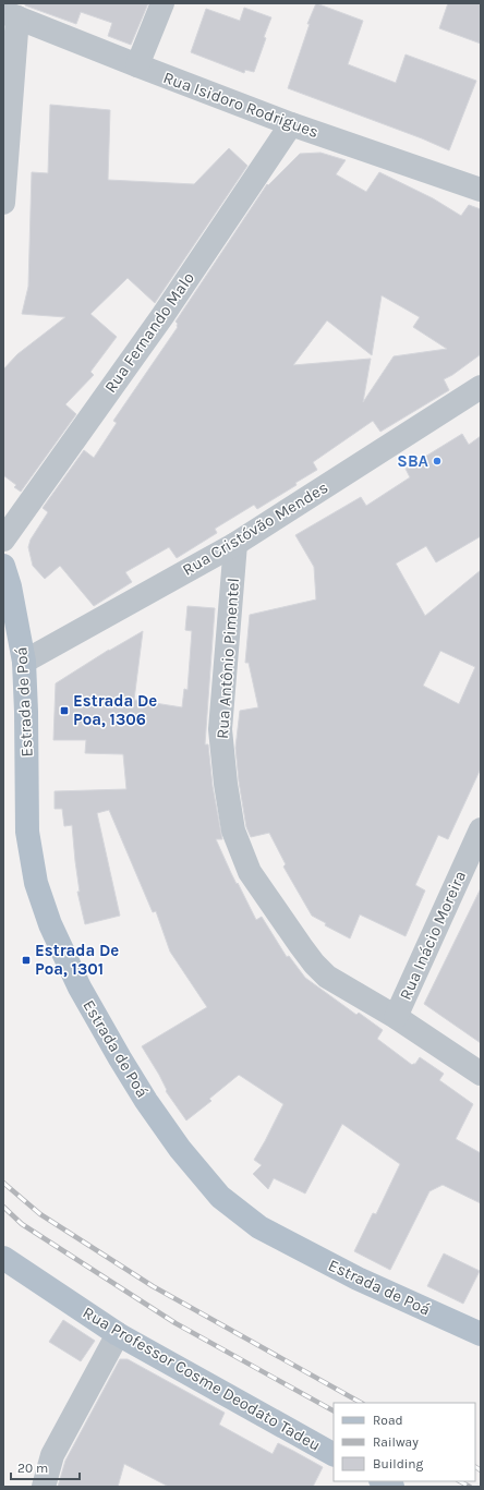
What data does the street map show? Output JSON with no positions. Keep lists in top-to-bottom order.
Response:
{
  "streets": {
    "main road": ["Estrada de Poá", "Rua Professor Cosme Deodato Tadeu"],
    "street": [
      "Rua Isidoro Rodrigues",
      "Rua Fernando Malo",
      "Rua Cristóvão Mendes",
      "Rua Antônio Pimentel",
      "Rua Inácio Moreira"
    ]
  },
  "crossings": [
    ["Rua Isidoro Rodrigues", "Rua Fernando Malo"],
    ["Rua Cristóvão Mendes", "Rua Antônio Pimentel"],
    ["Rua Cristóvão Mendes", "Estrada de Poá"],
    ["Rua Antônio Pimentel", "Rua Inácio Moreira"]
  ],
  "places": {
    "other": ["SBA"],
    "transit": ["Estrada De Poa, 1306", "Estrada De Poa, 1301"]
  },
  "legend": ["Road", "Railway", "Building"],
  "scale_bar": "20 m"
}
